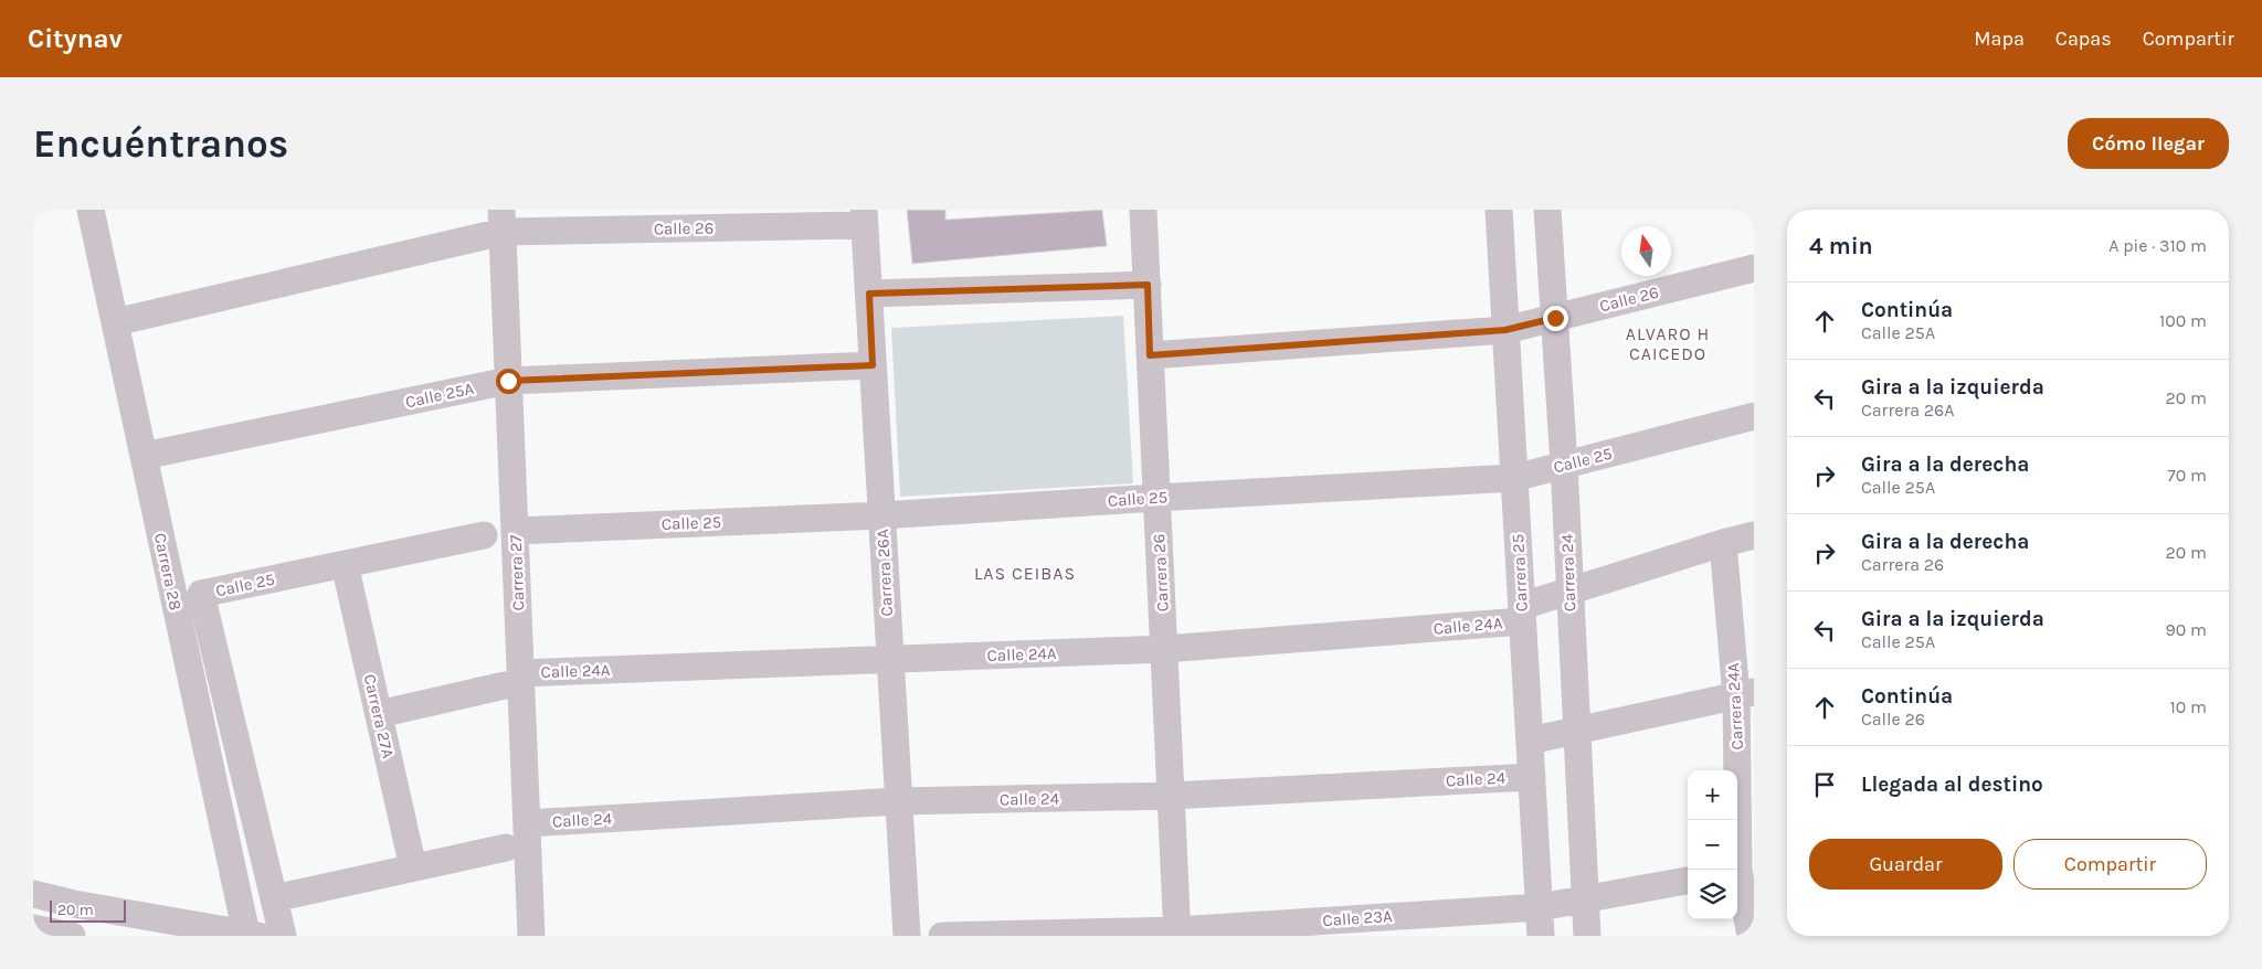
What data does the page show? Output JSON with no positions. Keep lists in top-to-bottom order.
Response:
{
  "streets": {
    "street": [
      "Calle 26",
      "Calle 25A",
      "Calle 25",
      "Carrera 28",
      "Carrera 27",
      "Carrera 26A",
      "Carrera 26",
      "Carrera 25",
      "Carrera 24",
      "Calle 24A",
      "Carrera 24A",
      "Carrera 27A",
      "Calle 24",
      "Calle 23A"
    ]
  },
  "crossings": [
    ["Calle 26", "Carrera 27"],
    ["Calle 26", "Carrera 26A"],
    ["Calle 26", "Carrera 25"],
    ["Calle 26", "Carrera 24"],
    ["Calle 25A", "Carrera 28"],
    ["Calle 25A", "Carrera 27"],
    ["Calle 25A", "Carrera 26A"],
    ["Calle 25", "Carrera 27"],
    ["Calle 25", "Carrera 26A"],
    ["Calle 25", "Carrera 26"],
    ["Calle 25", "Carrera 25"],
    ["Calle 25", "Carrera 24"],
    ["Calle 25", "Carrera 27A"],
    ["Carrera 27", "Calle 24A"],
    ["Carrera 27", "Calle 24"],
    ["Carrera 26A", "Calle 24A"],
    ["Carrera 26A", "Calle 24"],
    ["Carrera 26", "Calle 24A"],
    ["Carrera 26", "Calle 24"],
    ["Carrera 26", "Calle 23A"],
    ["Carrera 25", "Calle 24A"],
    ["Carrera 25", "Calle 24"],
    ["Carrera 25", "Calle 23A"],
    ["Calle 24A", "Carrera 27A"]
  ],
  "districts": ["ALVARO H CAICEDO", "LAS CEIBAS"],
  "scale_bar": "20 m",
  "north": "top",
  "page": {
    "header": "Citynav",
    "nav": ["Mapa", "Capas", "Compartir"],
    "buttons": [
      "Cómo llegar",
      ["Guardar", "Compartir"]
    ],
    "title": "Encuéntranos",
    "heading": ["4 min", "A pie · 310 m"],
    "list": [
      ["Continúa", "Calle 25A", "100 m"],
      ["Gira a la izquierda", "Carrera 26A", "20 m"],
      ["Gira a la derecha", "Calle 25A", "70 m"],
      ["Gira a la derecha", "Carrera 26", "20 m"],
      ["Gira a la izquierda", "Calle 25A", "90 m"],
      ["Continúa", "Calle 26", "10 m"],
      "Llegada al destino"
    ],
    "map_buttons": ["+", "−"],
    "scale": "20 m"
  }
}
